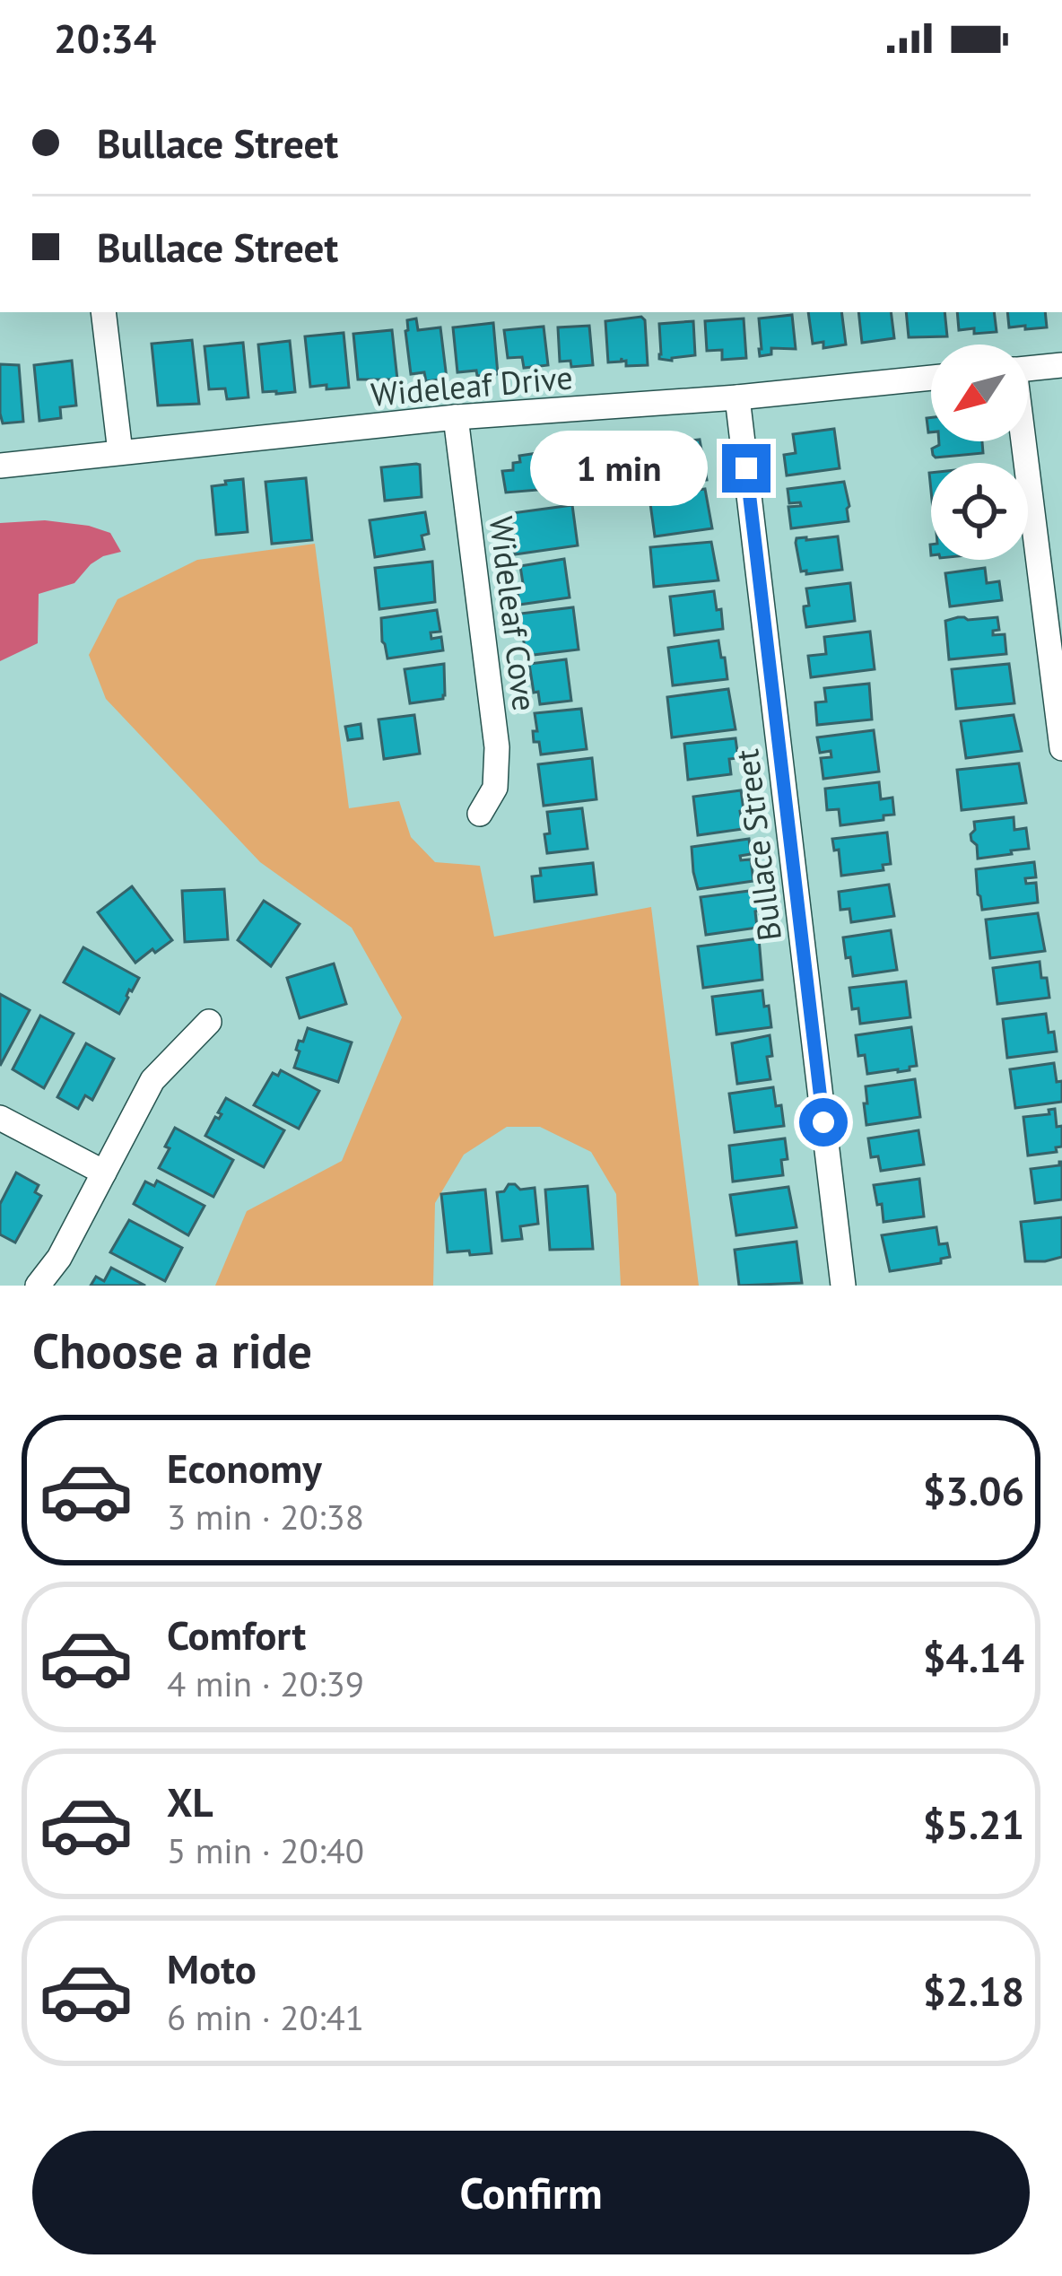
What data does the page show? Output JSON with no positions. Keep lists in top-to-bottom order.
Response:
{
  "streets": {
    "street": ["Wideleaf Drive", "Wideleaf Cove", "Bullace Street"]
  },
  "crossings": [
    ["Wideleaf Drive", "Wideleaf Cove"],
    ["Wideleaf Drive", "Bullace Street"]
  ],
  "north": "bottom left",
  "page": {
    "status": "20:34",
    "banner": ["Bullace Street", "Bullace Street"],
    "bubble": "1 min",
    "heading": "Choose a ride",
    "list": [
      {
        "name": "Economy",
        "note": "3 min · 20:38",
        "value": "$3.06"
      },
      {
        "name": "Comfort",
        "note": "4 min · 20:39",
        "value": "$4.14"
      },
      {
        "name": "XL",
        "note": "5 min · 20:40",
        "value": "$5.21"
      },
      {
        "name": "Moto",
        "note": "6 min · 20:41",
        "value": "$2.18"
      }
    ],
    "buttons": "Confirm"
  }
}
